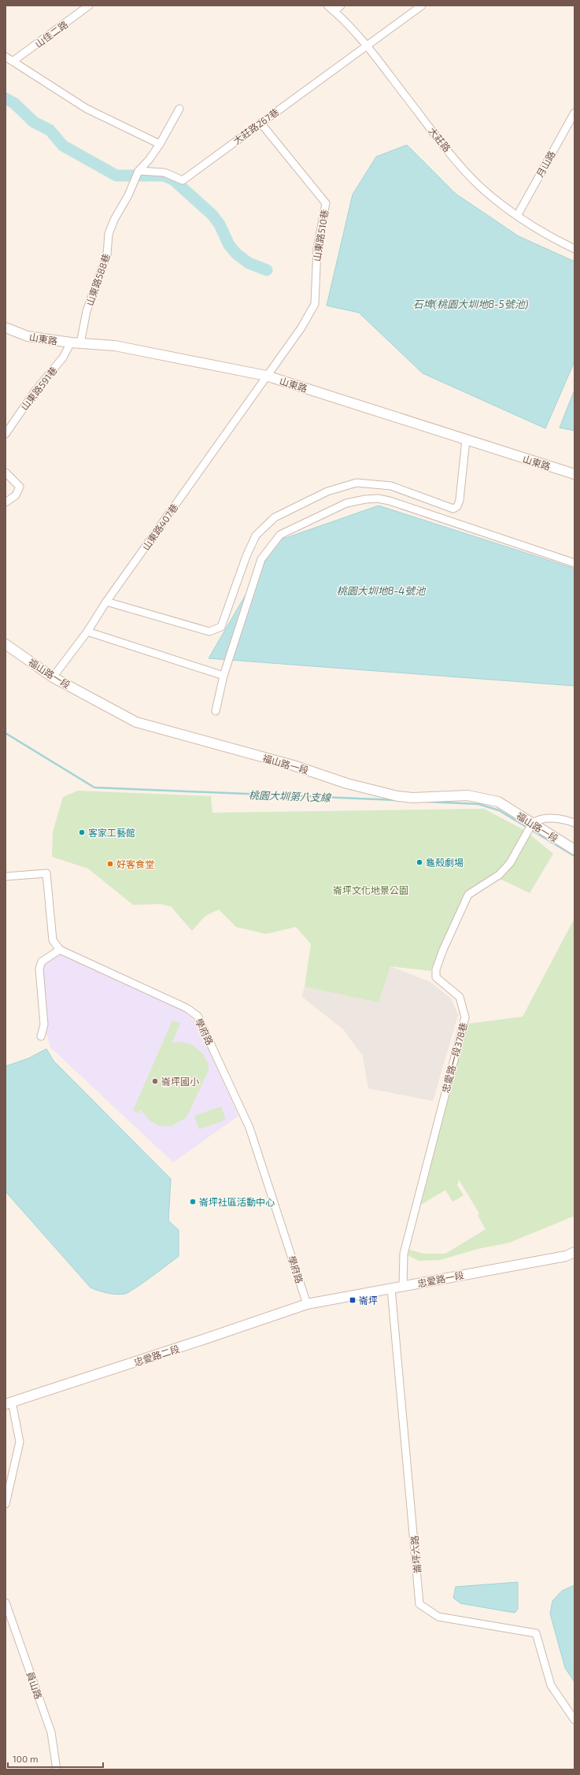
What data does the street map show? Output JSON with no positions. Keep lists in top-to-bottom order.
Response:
{
  "streets": {
    "street": [
      "山佳二路",
      "大莊路267巷",
      "大莊路",
      "月山路",
      "山東路510巷",
      "山東路588巷",
      "山東路",
      "山東路591巷",
      "山東路407巷",
      "福山路一段",
      "學府路",
      "忠愛路一段378巷",
      "忠愛路一段",
      "忠愛路二段",
      "崙坪六路",
      "員山路"
    ]
  },
  "crossings": [
    ["大莊路267巷", "大莊路"],
    ["大莊路267巷", "山東路510巷"],
    ["大莊路267巷", "山東路588巷"],
    ["大莊路", "月山路"],
    ["山東路510巷", "山東路"],
    ["山東路510巷", "山東路407巷"],
    ["山東路588巷", "山東路"],
    ["山東路588巷", "山東路591巷"],
    ["山東路", "山東路591巷"],
    ["山東路", "山東路407巷"],
    ["山東路407巷", "福山路一段"],
    ["福山路一段", "忠愛路一段378巷"],
    ["學府路", "忠愛路一段"],
    ["學府路", "忠愛路二段"],
    ["忠愛路一段378巷", "忠愛路一段"],
    ["忠愛路一段", "忠愛路二段"],
    ["忠愛路一段", "崙坪六路"]
  ],
  "water": ["石埤(桃園大圳地8-5號池)", "桃園大圳地8-4號池", "桃園大圳第八支線"],
  "parks": ["崙坪文化地景公園"],
  "places": {
    "other": [
      "客家工藝館",
      "龜殼劇場",
      "好客食堂",
      "崙坪國小",
      "崙坪社區活動中心"
    ],
    "transit": ["崙坪"]
  },
  "scale_bar": "100 m"
}
